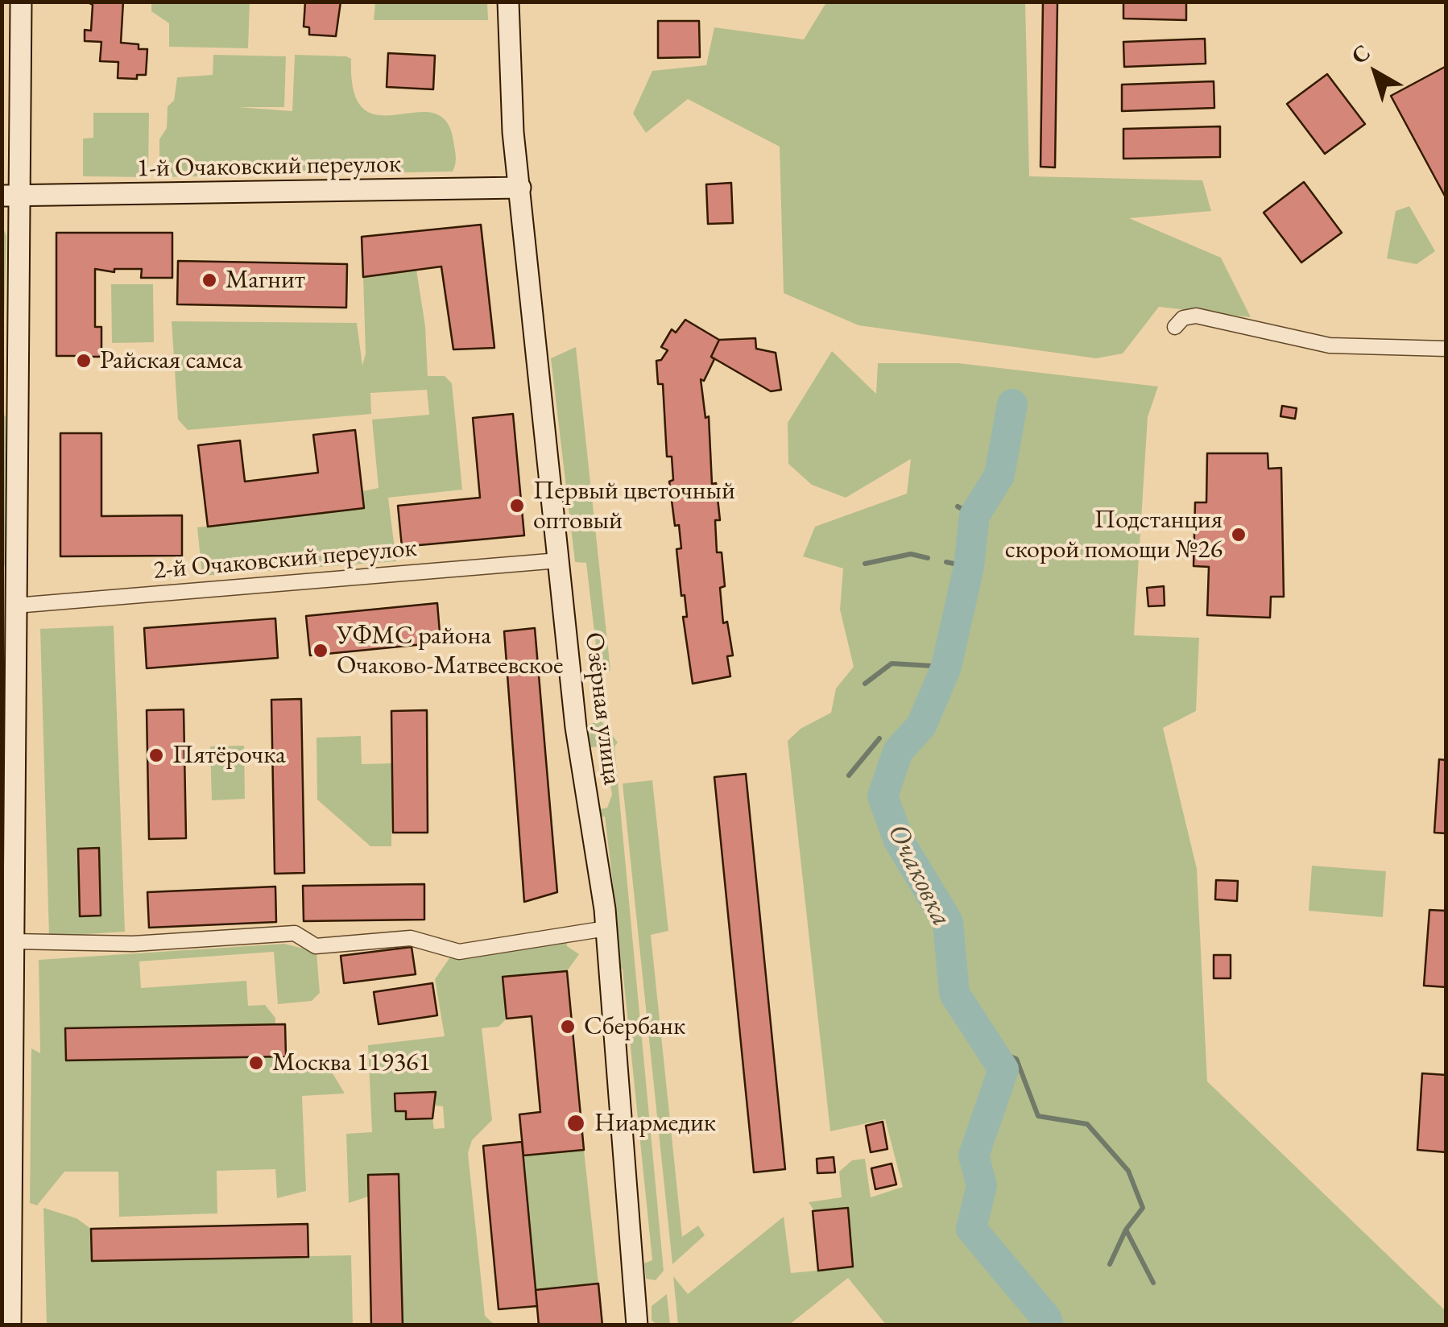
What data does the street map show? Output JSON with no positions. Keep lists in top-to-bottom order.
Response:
{
  "streets": {
    "street": ["1-й Очаковский переулок", "2-й Очаковский переулок", "Озёрная улица"]
  },
  "crossings": [
    ["1-й Очаковский переулок", "Озёрная улица"],
    ["2-й Очаковский переулок", "Озёрная улица"]
  ],
  "water": ["Очаковка"],
  "places": [
    "Магнит",
    "Райская самса",
    "Первый цветочный оптовый",
    "Подстанция скорой помощи №26",
    "УФМС района Очаково-Матвеевское",
    "Пятёрочка",
    "Сбербанк",
    "Москва 119361",
    "Ниармедик"
  ],
  "north": "top left"
}
